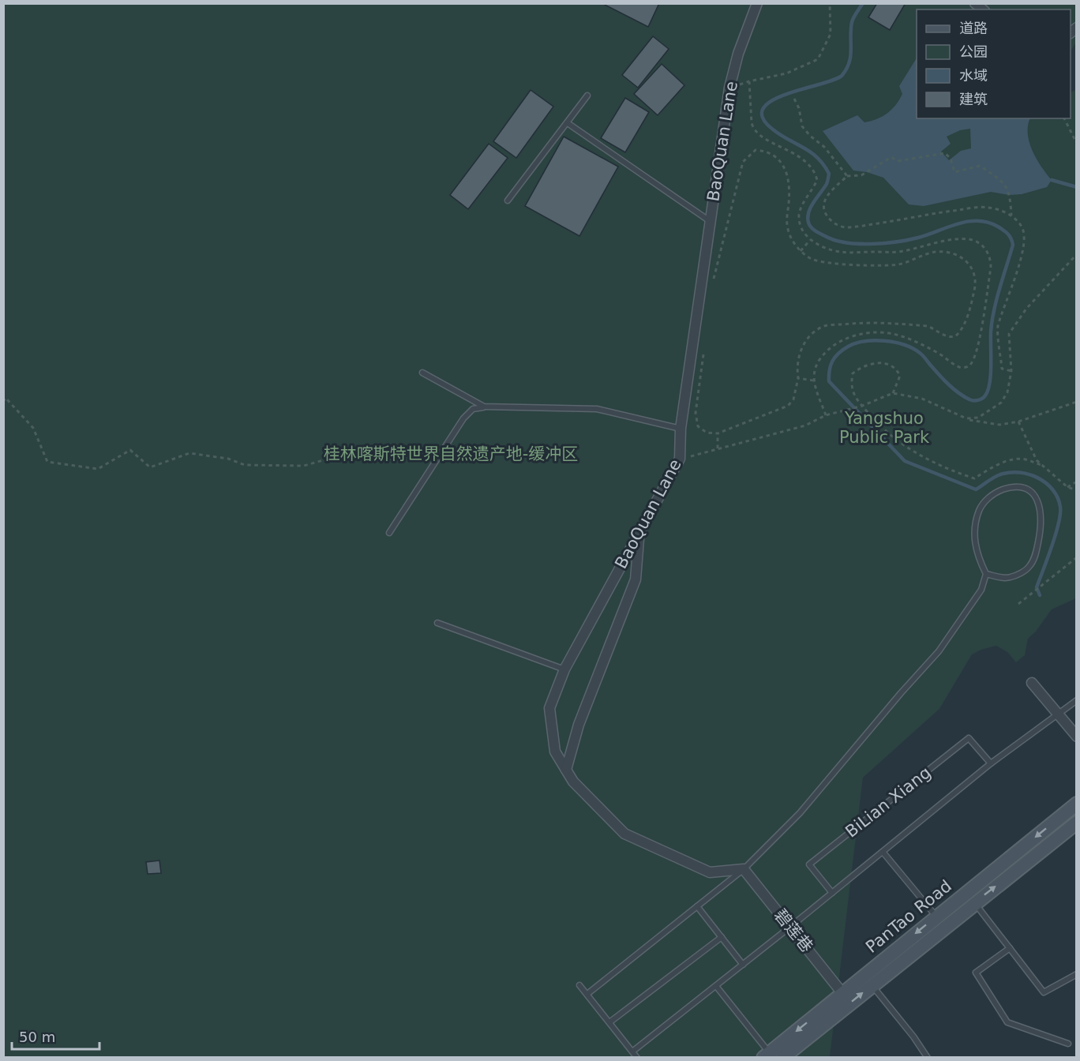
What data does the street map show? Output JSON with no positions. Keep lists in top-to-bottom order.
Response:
{
  "streets": {
    "main road": ["PanTao Road"],
    "street": ["BaoQuan Lane", "碧莲巷"],
    "lane": ["BiLian Xiang"]
  },
  "crossings": [
    ["BaoQuan Lane", "碧莲巷"],
    ["BiLian Xiang", "碧莲巷"],
    ["PanTao Road", "碧莲巷"]
  ],
  "parks": ["Yangshuo Public Park", "桂林喀斯特世界自然遗产地-缓冲区"],
  "legend": [
    "道路",
    "公园",
    "水域",
    "建筑"
  ],
  "scale_bar": "50 m"
}
